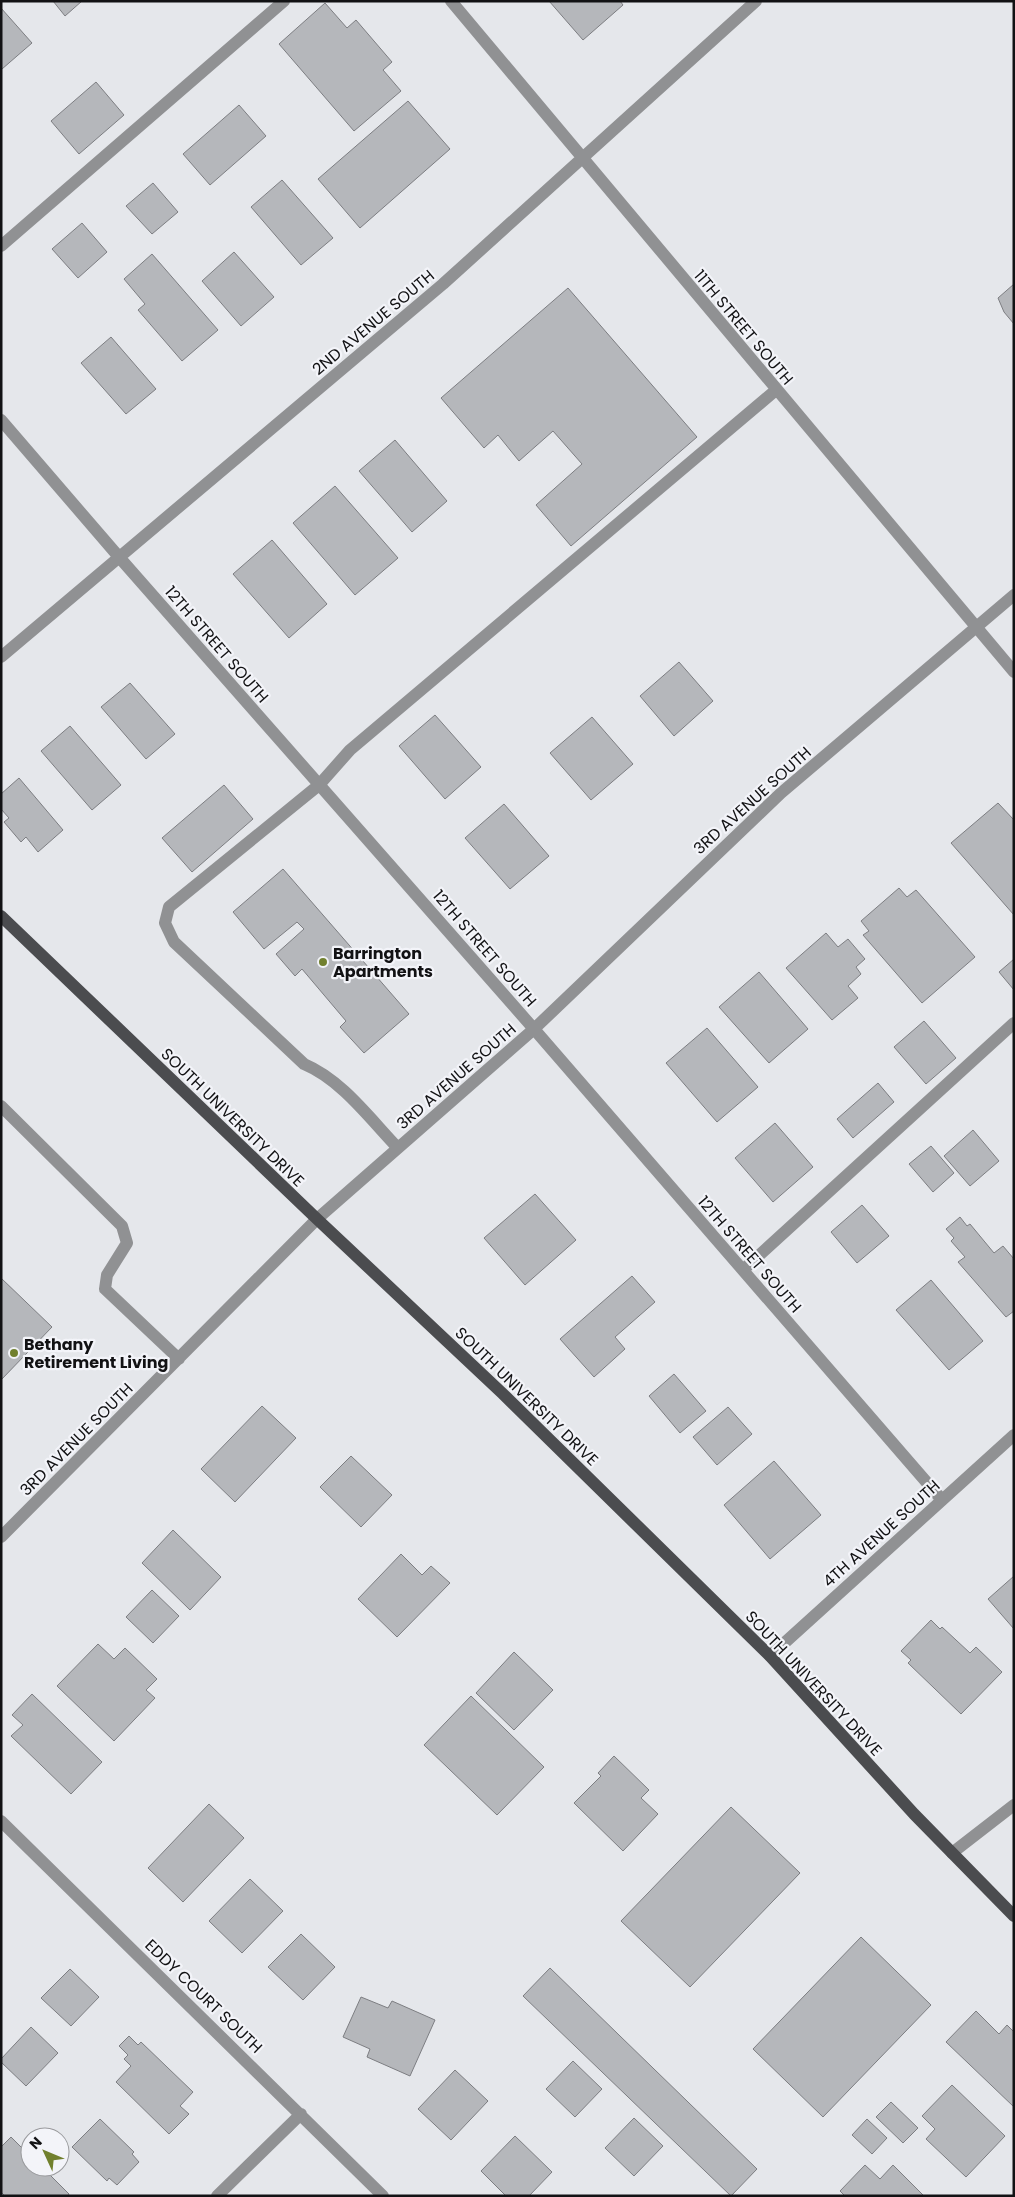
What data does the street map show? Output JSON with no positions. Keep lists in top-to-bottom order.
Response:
{
  "streets": {
    "main road": ["SOUTH UNIVERSITY DRIVE"],
    "street": [
      "2ND AVENUE SOUTH",
      "11TH STREET SOUTH",
      "12TH STREET SOUTH",
      "3RD AVENUE SOUTH",
      "4TH AVENUE SOUTH",
      "EDDY COURT SOUTH"
    ]
  },
  "crossings": [
    ["2ND AVENUE SOUTH", "11TH STREET SOUTH"],
    ["2ND AVENUE SOUTH", "12TH STREET SOUTH"],
    ["11TH STREET SOUTH", "3RD AVENUE SOUTH"],
    ["12TH STREET SOUTH", "3RD AVENUE SOUTH"],
    ["12TH STREET SOUTH", "4TH AVENUE SOUTH"],
    ["3RD AVENUE SOUTH", "SOUTH UNIVERSITY DRIVE"],
    ["SOUTH UNIVERSITY DRIVE", "4TH AVENUE SOUTH"]
  ],
  "places": ["Barrington Apartments", "Bethany Retirement Living"],
  "north": "top left"
}
